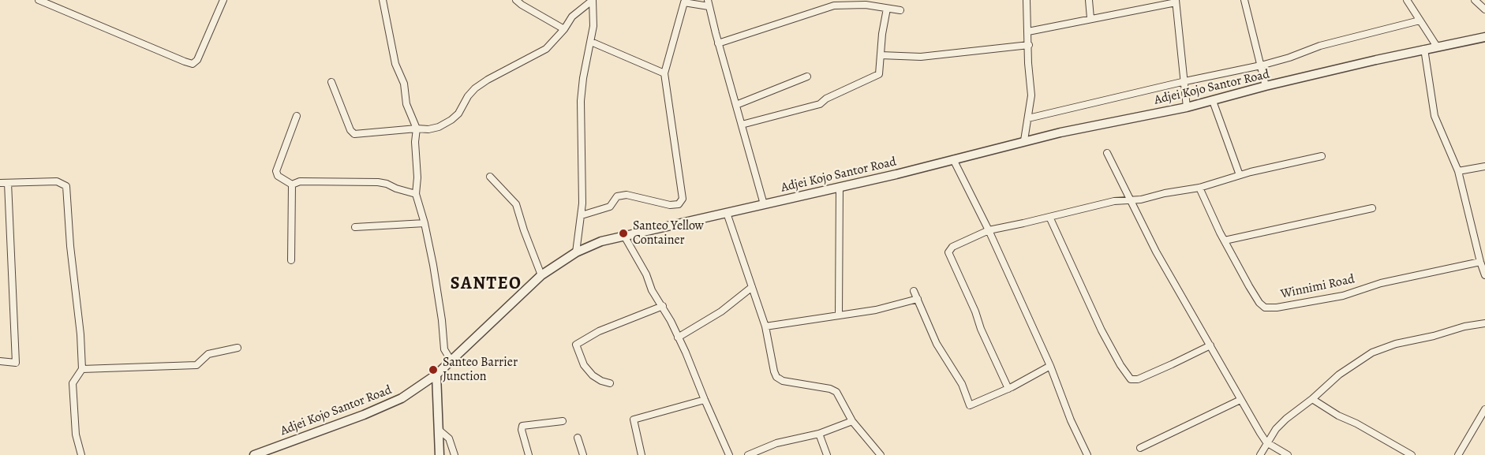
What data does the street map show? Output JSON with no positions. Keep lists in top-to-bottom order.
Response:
{
  "streets": {
    "street": ["Adjei Kojo Santor Road", "Winnimi Road"]
  },
  "districts": ["SANTEO"],
  "places": ["Santeo Yellow Container", "Santeo Barrier Junction"]
}
